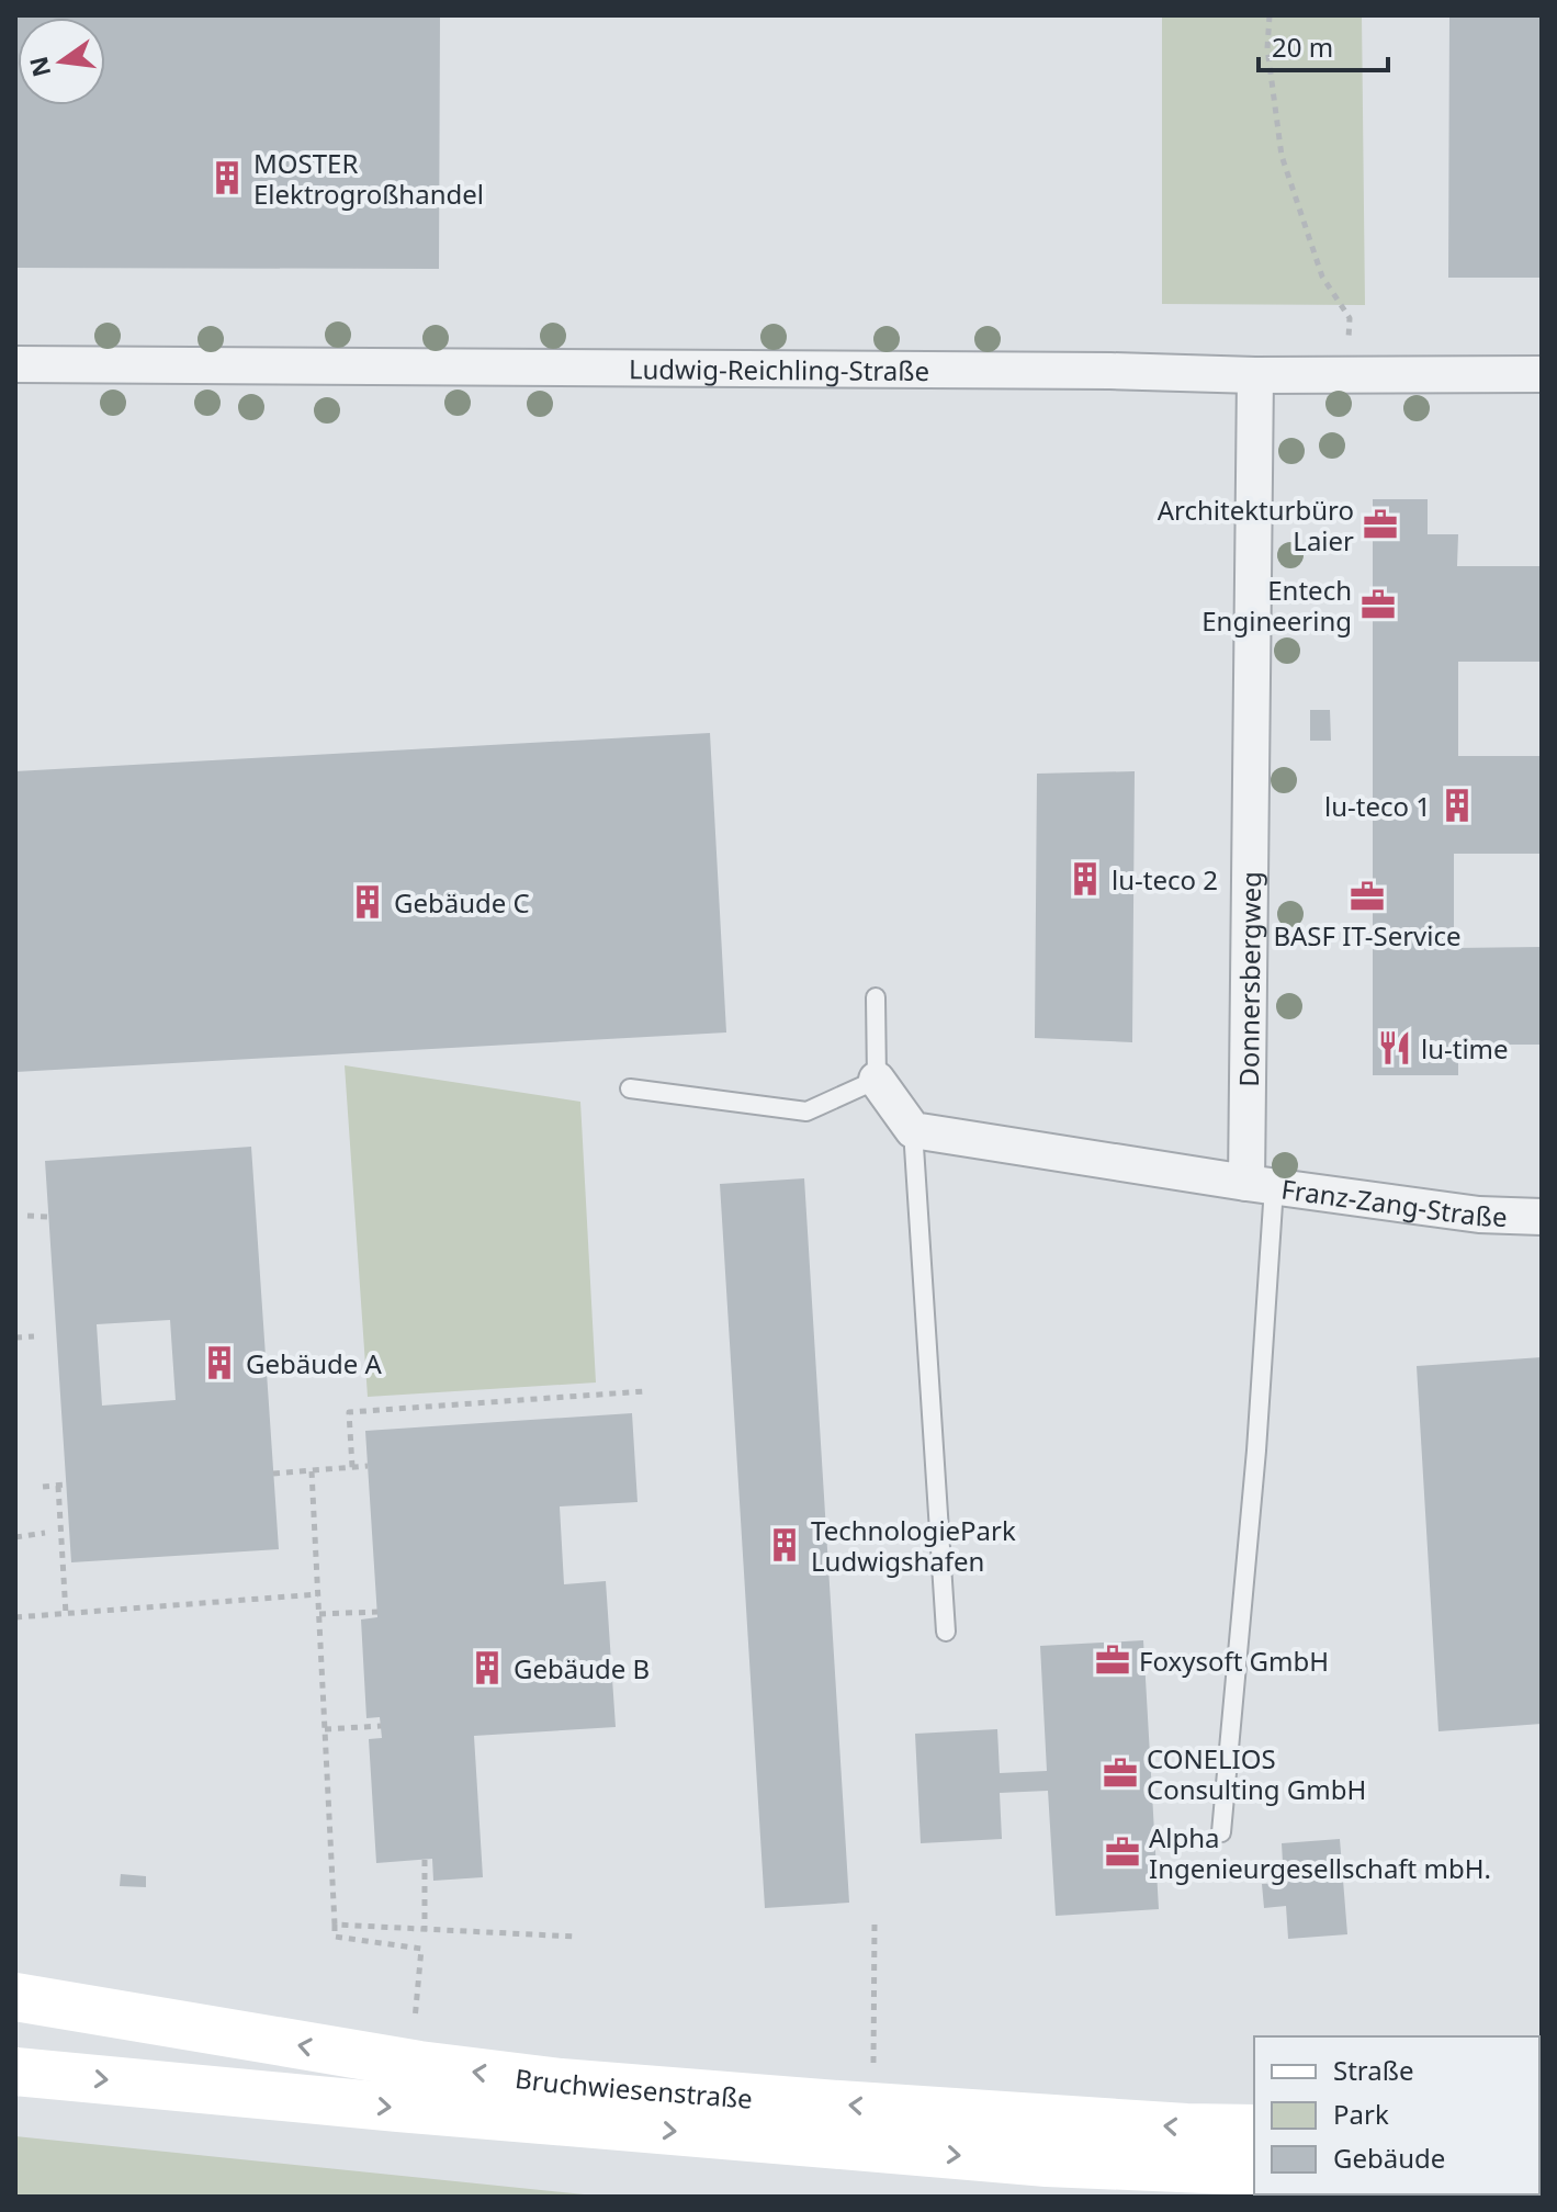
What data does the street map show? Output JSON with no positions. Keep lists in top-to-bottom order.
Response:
{
  "streets": {
    "main road": ["Bruchwiesenstraße"],
    "street": ["Ludwig-Reichling-Straße", "Donnersbergweg", "Franz-Zang-Straße"]
  },
  "crossings": [
    ["Ludwig-Reichling-Straße", "Donnersbergweg"],
    ["Donnersbergweg", "Franz-Zang-Straße"]
  ],
  "places": {
    "building": [
      "MOSTER Elektrogroßhandel",
      "lu-teco 1",
      "lu-teco 2",
      "Gebäude C",
      "Gebäude A",
      "TechnologiePark Ludwigshafen",
      "Gebäude B"
    ],
    "office": [
      "Architekturbüro Laier",
      "Entech Engineering",
      "BASF IT-Service",
      "Foxysoft GmbH",
      "CONELIOS Consulting GmbH",
      "Alpha Ingenieurgesellschaft mbH."
    ],
    "restaurant": ["lu-time"]
  },
  "legend": ["Straße", "Park", "Gebäude"],
  "scale_bar": "20 m",
  "north": "left"
}
